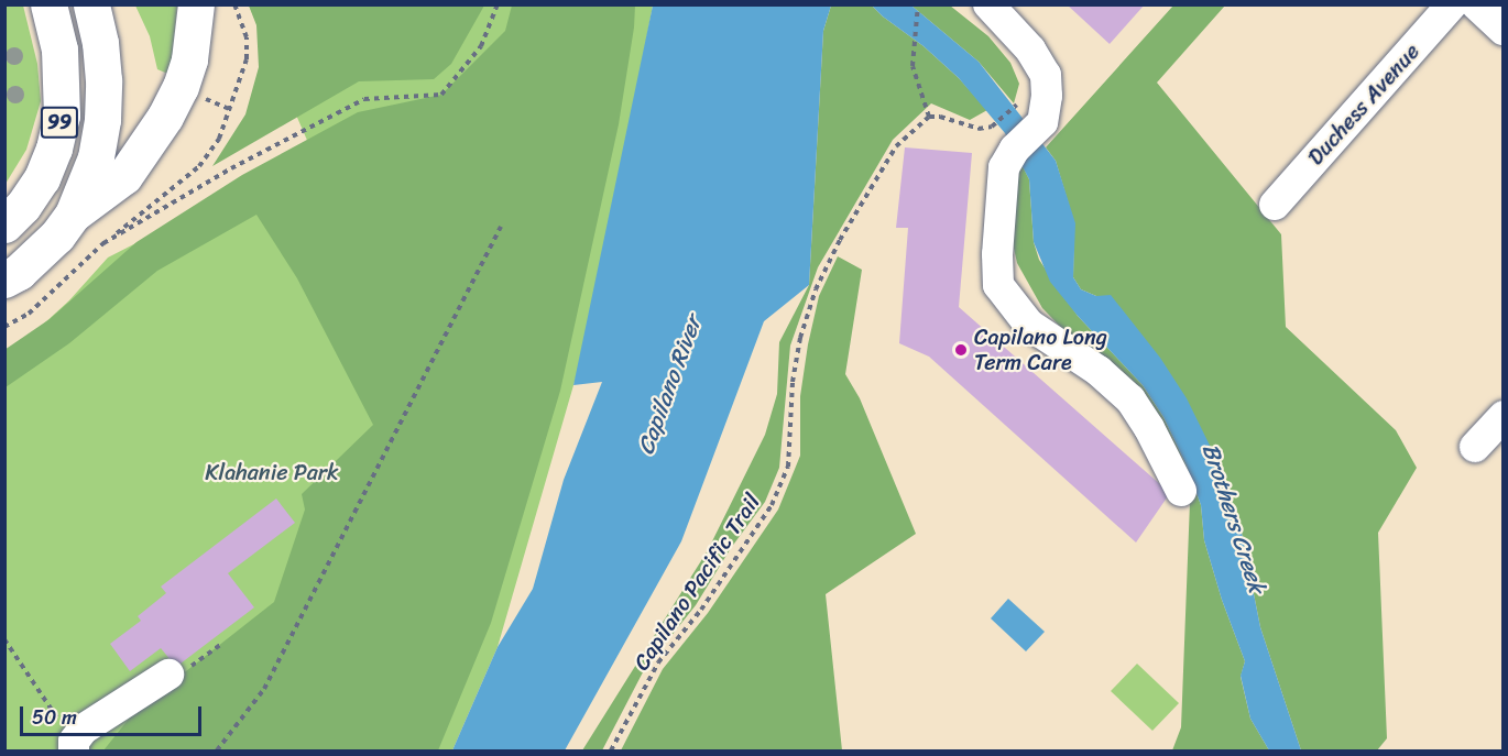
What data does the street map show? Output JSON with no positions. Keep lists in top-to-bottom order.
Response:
{
  "streets": {
    "highway": ["99"],
    "street": ["Duchess Avenue"],
    "path": ["Capilano Pacific Trail"]
  },
  "water": ["Capilano River", "Brothers Creek"],
  "parks": ["Klahanie Park"],
  "places": ["Capilano Long Term Care"],
  "scale_bar": "50 m"
}
